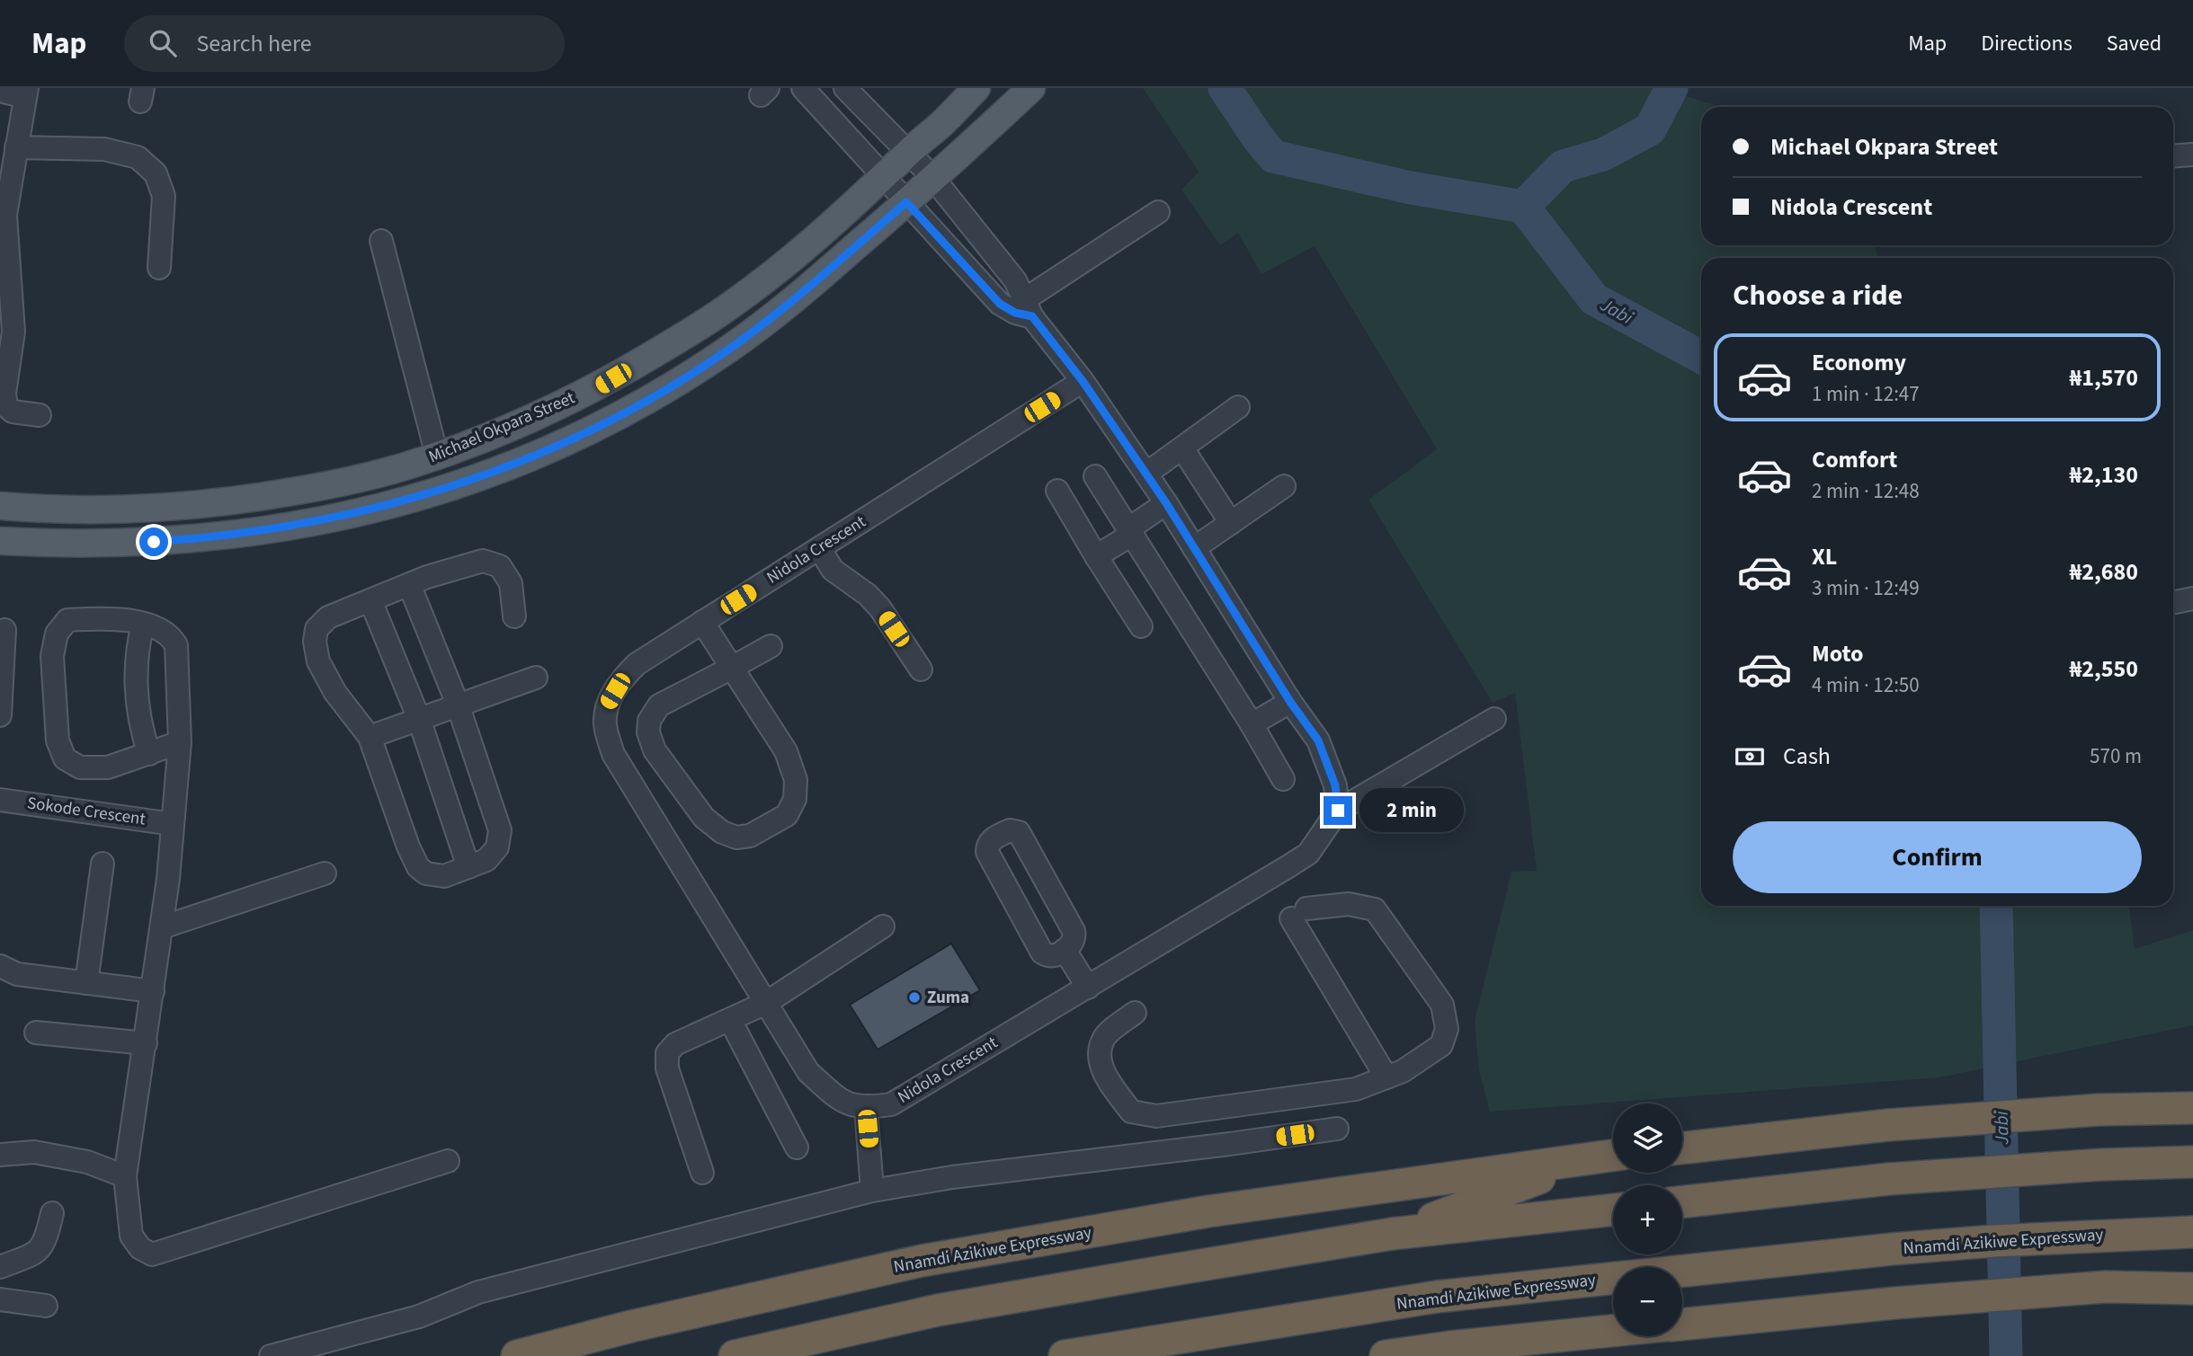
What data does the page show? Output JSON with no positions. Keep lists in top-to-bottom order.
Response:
{
  "streets": {
    "highway": ["Nnamdi Azikiwe Expressway"],
    "main road": ["Michael Okpara Street"],
    "street": ["Nidola Crescent", "Sokode Crescent"]
  },
  "water": ["Jabi"],
  "places": ["Zuma"],
  "page": {
    "header": "Map",
    "search": "Search here",
    "nav": ["Map", "Directions", "Saved"],
    "banner": ["Michael Okpara Street", "Nidola Crescent"],
    "heading": "Choose a ride",
    "list": [
      {
        "name": "Economy",
        "note": "1 min · 12:47",
        "value": "₦1,570"
      },
      {
        "name": "Comfort",
        "note": "2 min · 12:48",
        "value": "₦2,130"
      },
      {
        "name": "XL",
        "note": "3 min · 12:49",
        "value": "₦2,680"
      },
      {
        "name": "Moto",
        "note": "4 min · 12:50",
        "value": "₦2,550"
      }
    ],
    "pay": ["Cash", "570 m"],
    "bubble": "2 min",
    "buttons": "Confirm",
    "map_buttons": ["+", "−"]
  }
}
